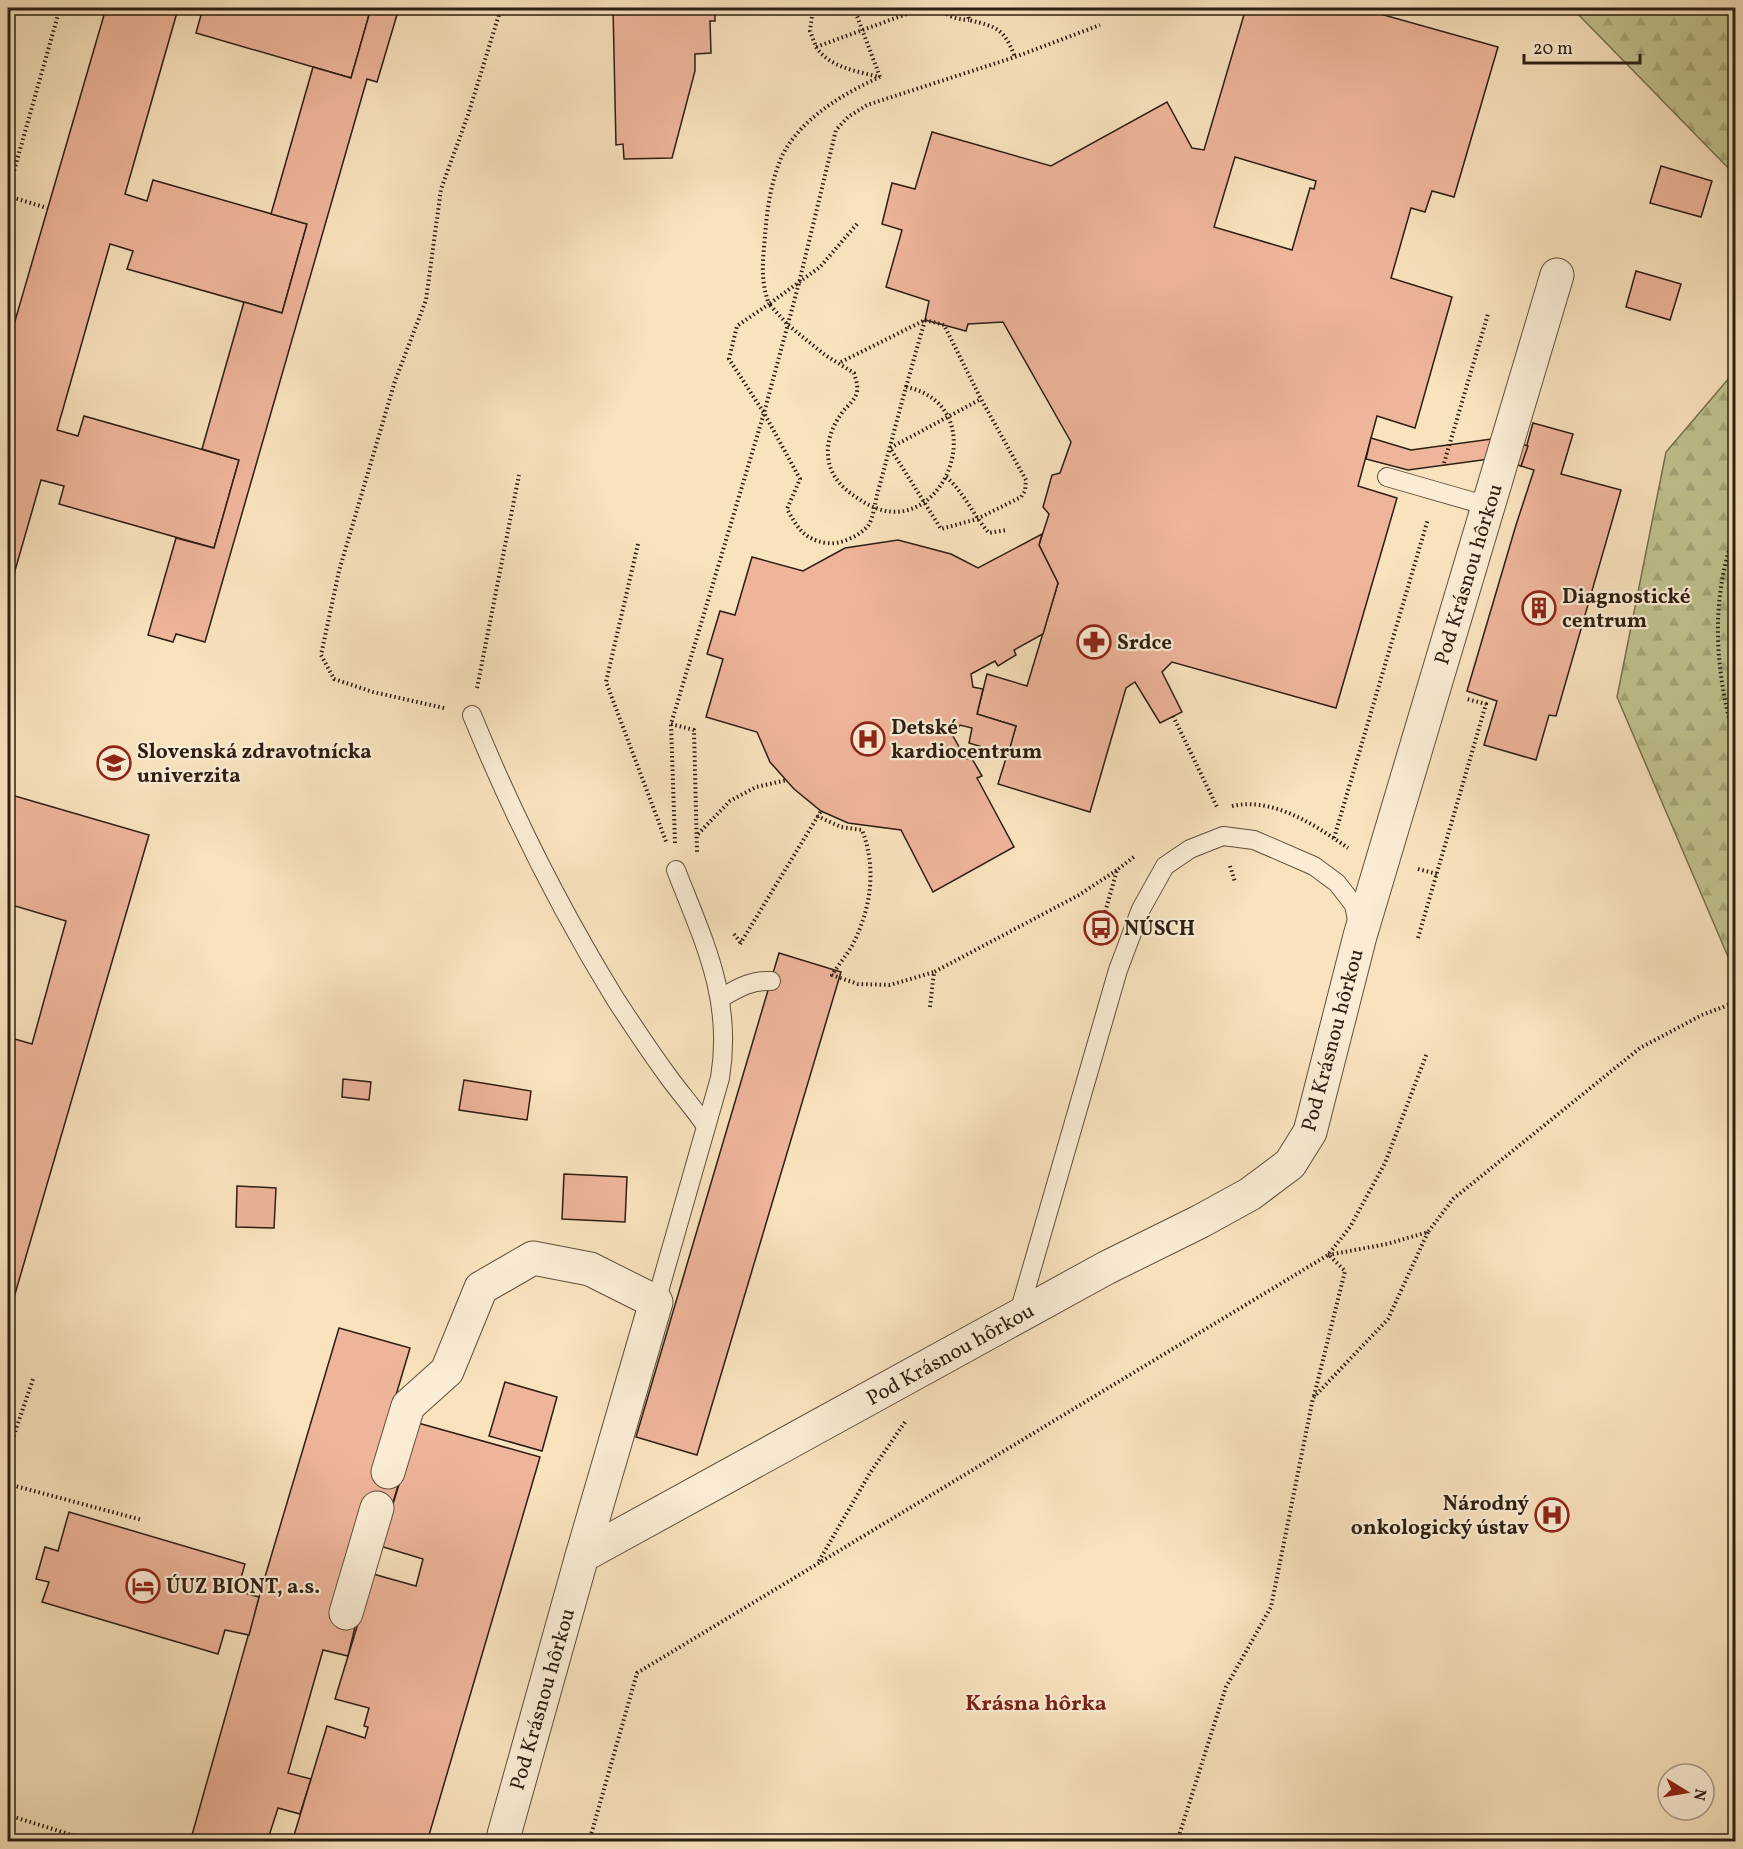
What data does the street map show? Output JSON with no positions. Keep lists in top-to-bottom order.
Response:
{
  "streets": {
    "street": ["Pod Krásnou hôrkou"]
  },
  "districts": ["Krásna hôrka"],
  "places": {
    "building": ["Diagnostické centrum"],
    "pharmacy": ["Srdce"],
    "hospital": ["Detské kardiocentrum", "Národný onkologický ústav"],
    "school or university": ["Slovenská zdravotnícka univerzita"],
    "bus stop": ["NÚSCH"],
    "hotel": ["ÚUZ BIONT, a.s."]
  },
  "scale_bar": "20 m",
  "north": "right"
}
